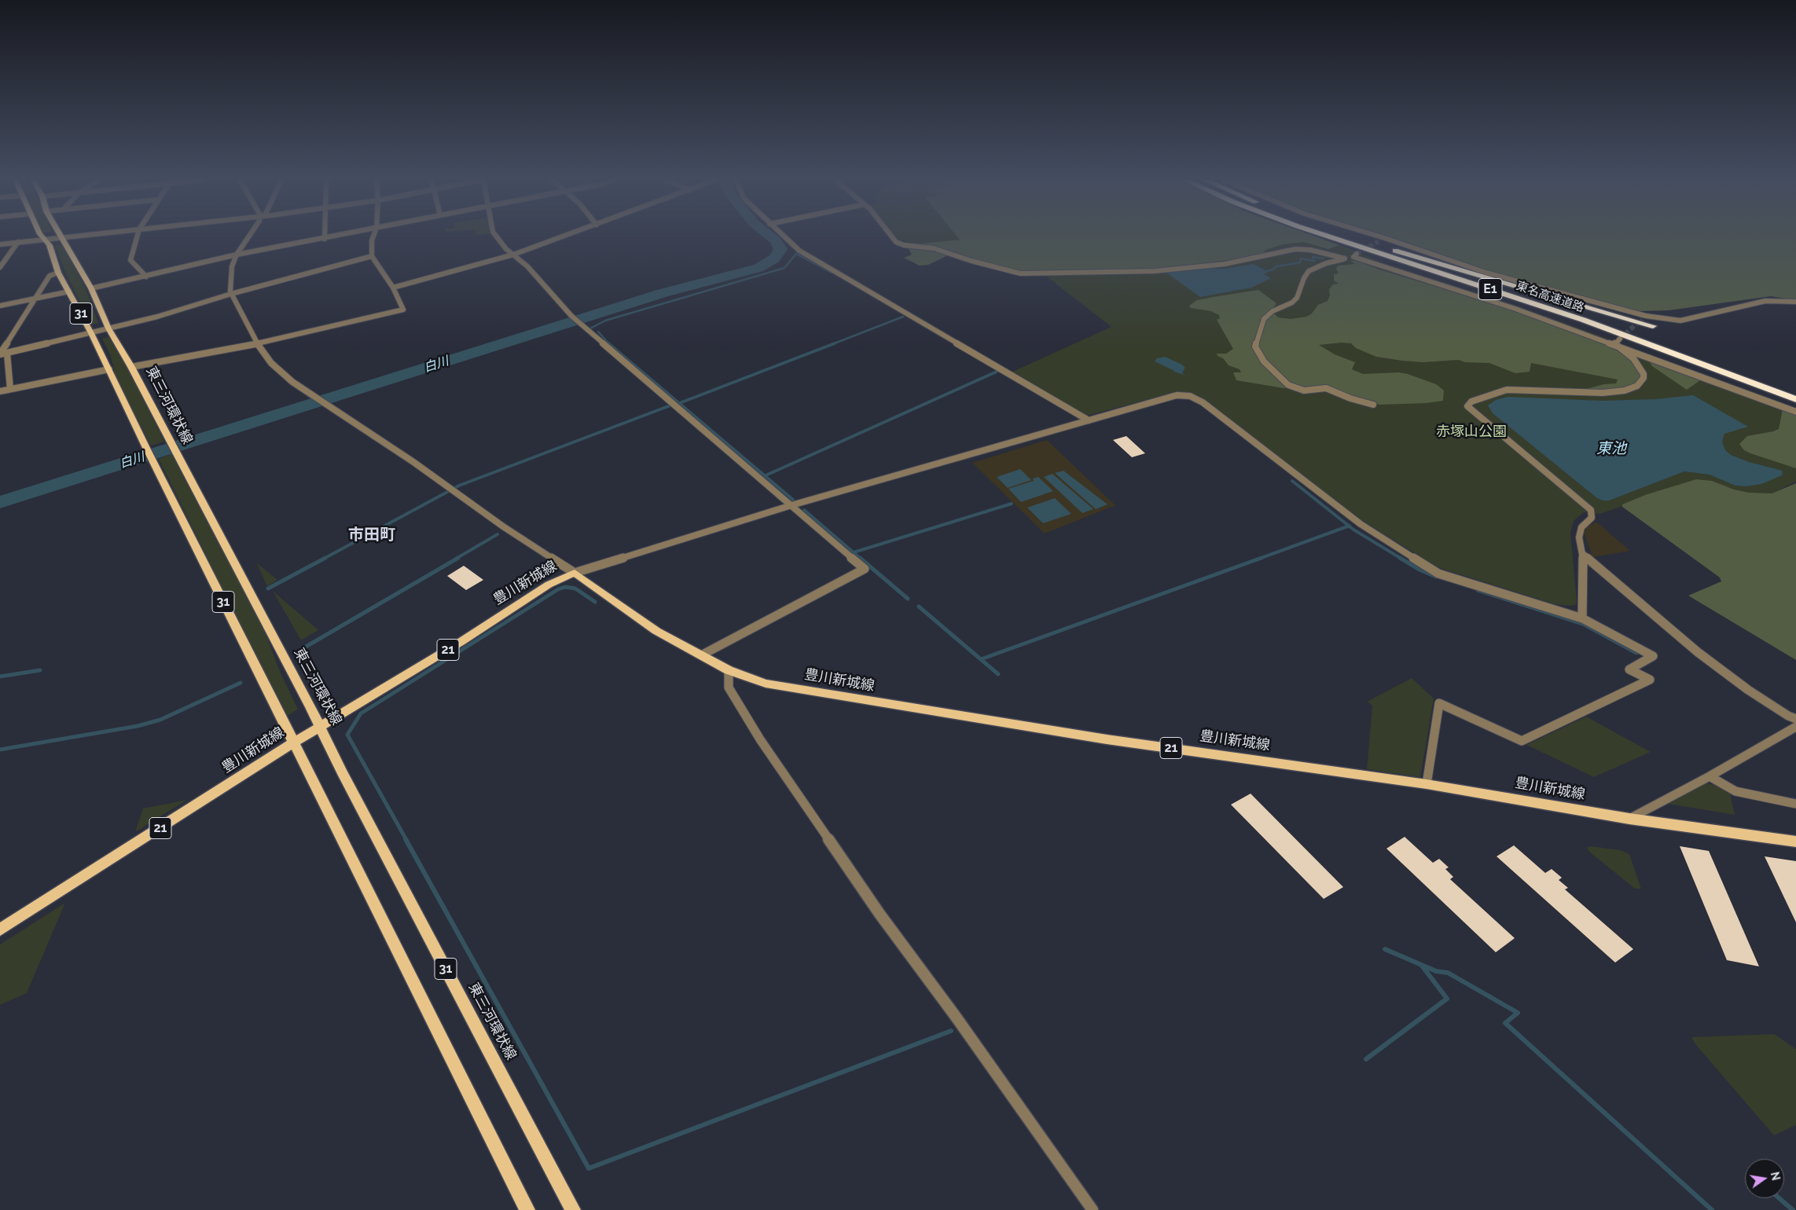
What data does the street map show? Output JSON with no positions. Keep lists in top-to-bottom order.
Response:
{
  "streets": {
    "highway": ["E1", "東名高速道路"],
    "main road": [
      "31",
      "東三河環状線",
      "豊川新城線",
      "21"
    ]
  },
  "crossings": [
    ["31", "豊川新城線"],
    ["東三河環状線", "豊川新城線"]
  ],
  "districts": ["市田町"],
  "water": ["白川", "東池"],
  "parks": ["赤塚山公園"],
  "north": "right"
}
